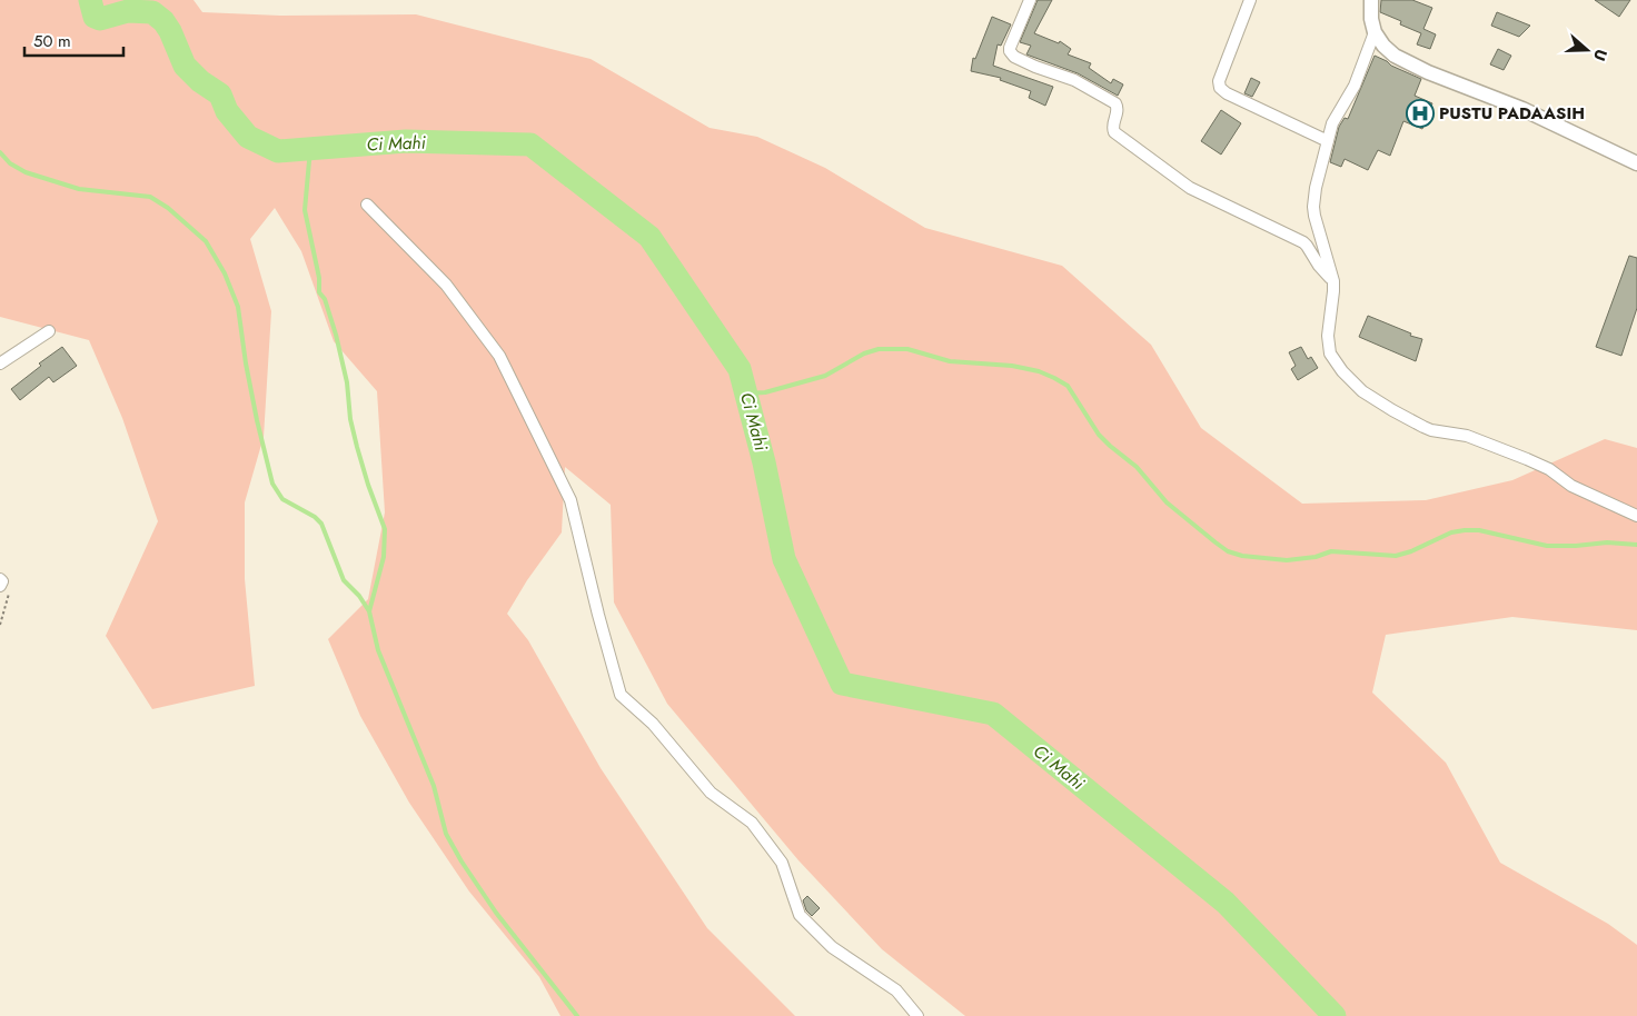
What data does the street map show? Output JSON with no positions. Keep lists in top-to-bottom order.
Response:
{
  "water": ["Ci Mahi"],
  "places": {
    "hospital": ["PUSTU PADAASIH"]
  },
  "scale_bar": "50 m",
  "north": "right"
}
